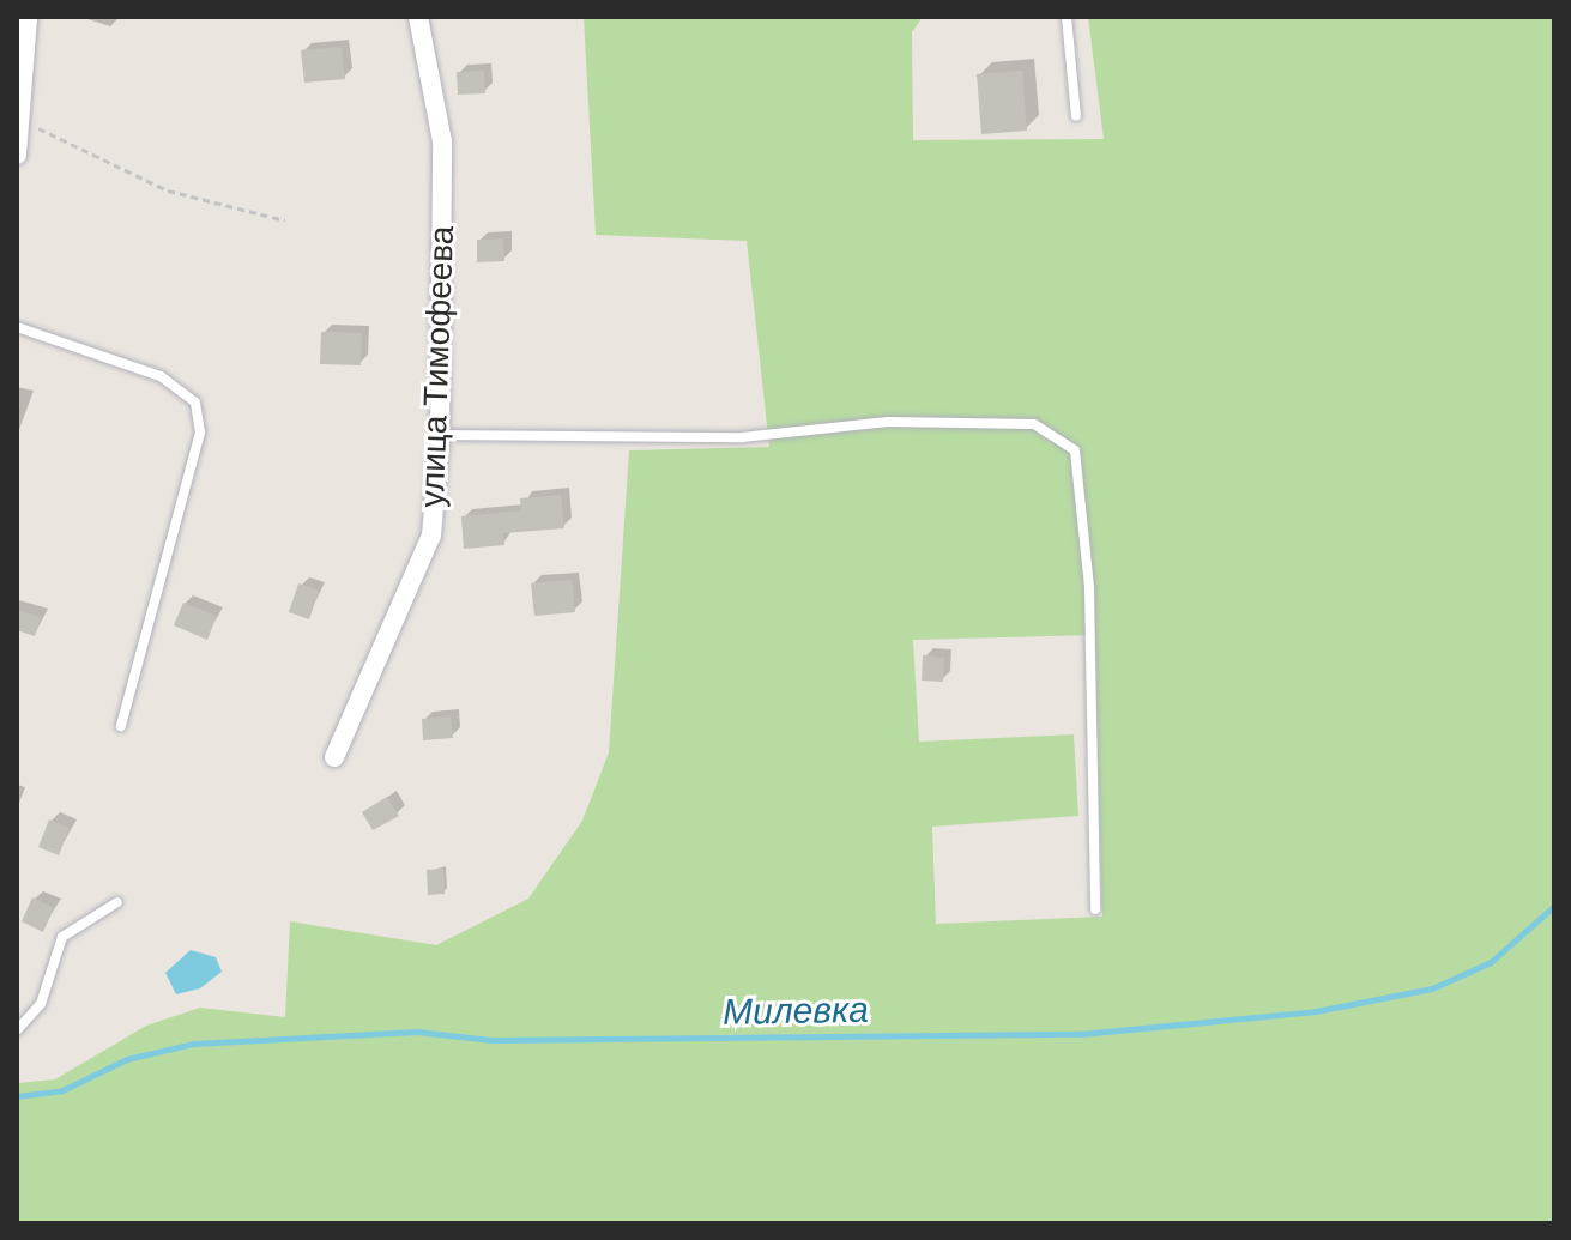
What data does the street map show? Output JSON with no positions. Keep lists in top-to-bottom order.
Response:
{
  "streets": {
    "street": ["улица Тимофеева"]
  },
  "water": ["Милевка"]
}
